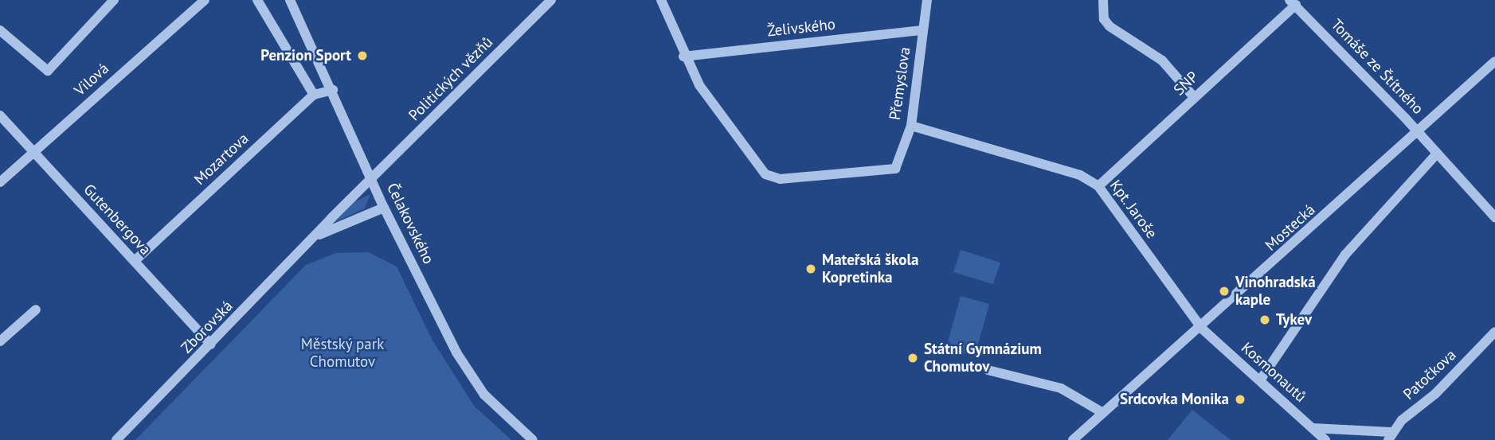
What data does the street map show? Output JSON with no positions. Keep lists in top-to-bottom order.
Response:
{
  "streets": {
    "street": [
      "Želivského",
      "Tomáše ze Štítného",
      "Politických vězňů",
      "Vilová",
      "Přemyslova",
      "SNP",
      "Mozartova",
      "Kpt. Jaroše",
      "Gutenbergova",
      "Čelakovského",
      "Mostecká",
      "Zborovská",
      "Kosmonautů",
      "Patočkova"
    ]
  },
  "crossings": [
    ["Želivského", "Přemyslova"],
    ["Tomáše ze Štítného", "SNP"],
    ["Tomáše ze Štítného", "Mostecká"],
    ["Politických vězňů", "Čelakovského"],
    ["Politických vězňů", "Zborovská"],
    ["Vilová", "Gutenbergova"],
    ["Přemyslova", "Kpt. Jaroše"],
    ["SNP", "Kpt. Jaroše"],
    ["Mozartova", "Gutenbergova"],
    ["Kpt. Jaroše", "Mostecká"],
    ["Kpt. Jaroše", "Kosmonautů"],
    ["Gutenbergova", "Zborovská"],
    ["Čelakovského", "Zborovská"],
    ["Mostecká", "Kosmonautů"]
  ],
  "parks": ["Městský park Chomutov"],
  "places": [
    "Penzion Sport",
    "Mateřská škola Kopretinka",
    "Vinohradská kaple",
    "Tykev",
    "Státní Gymnázium Chomutov",
    "Srdcovka Monika"
  ]
}
